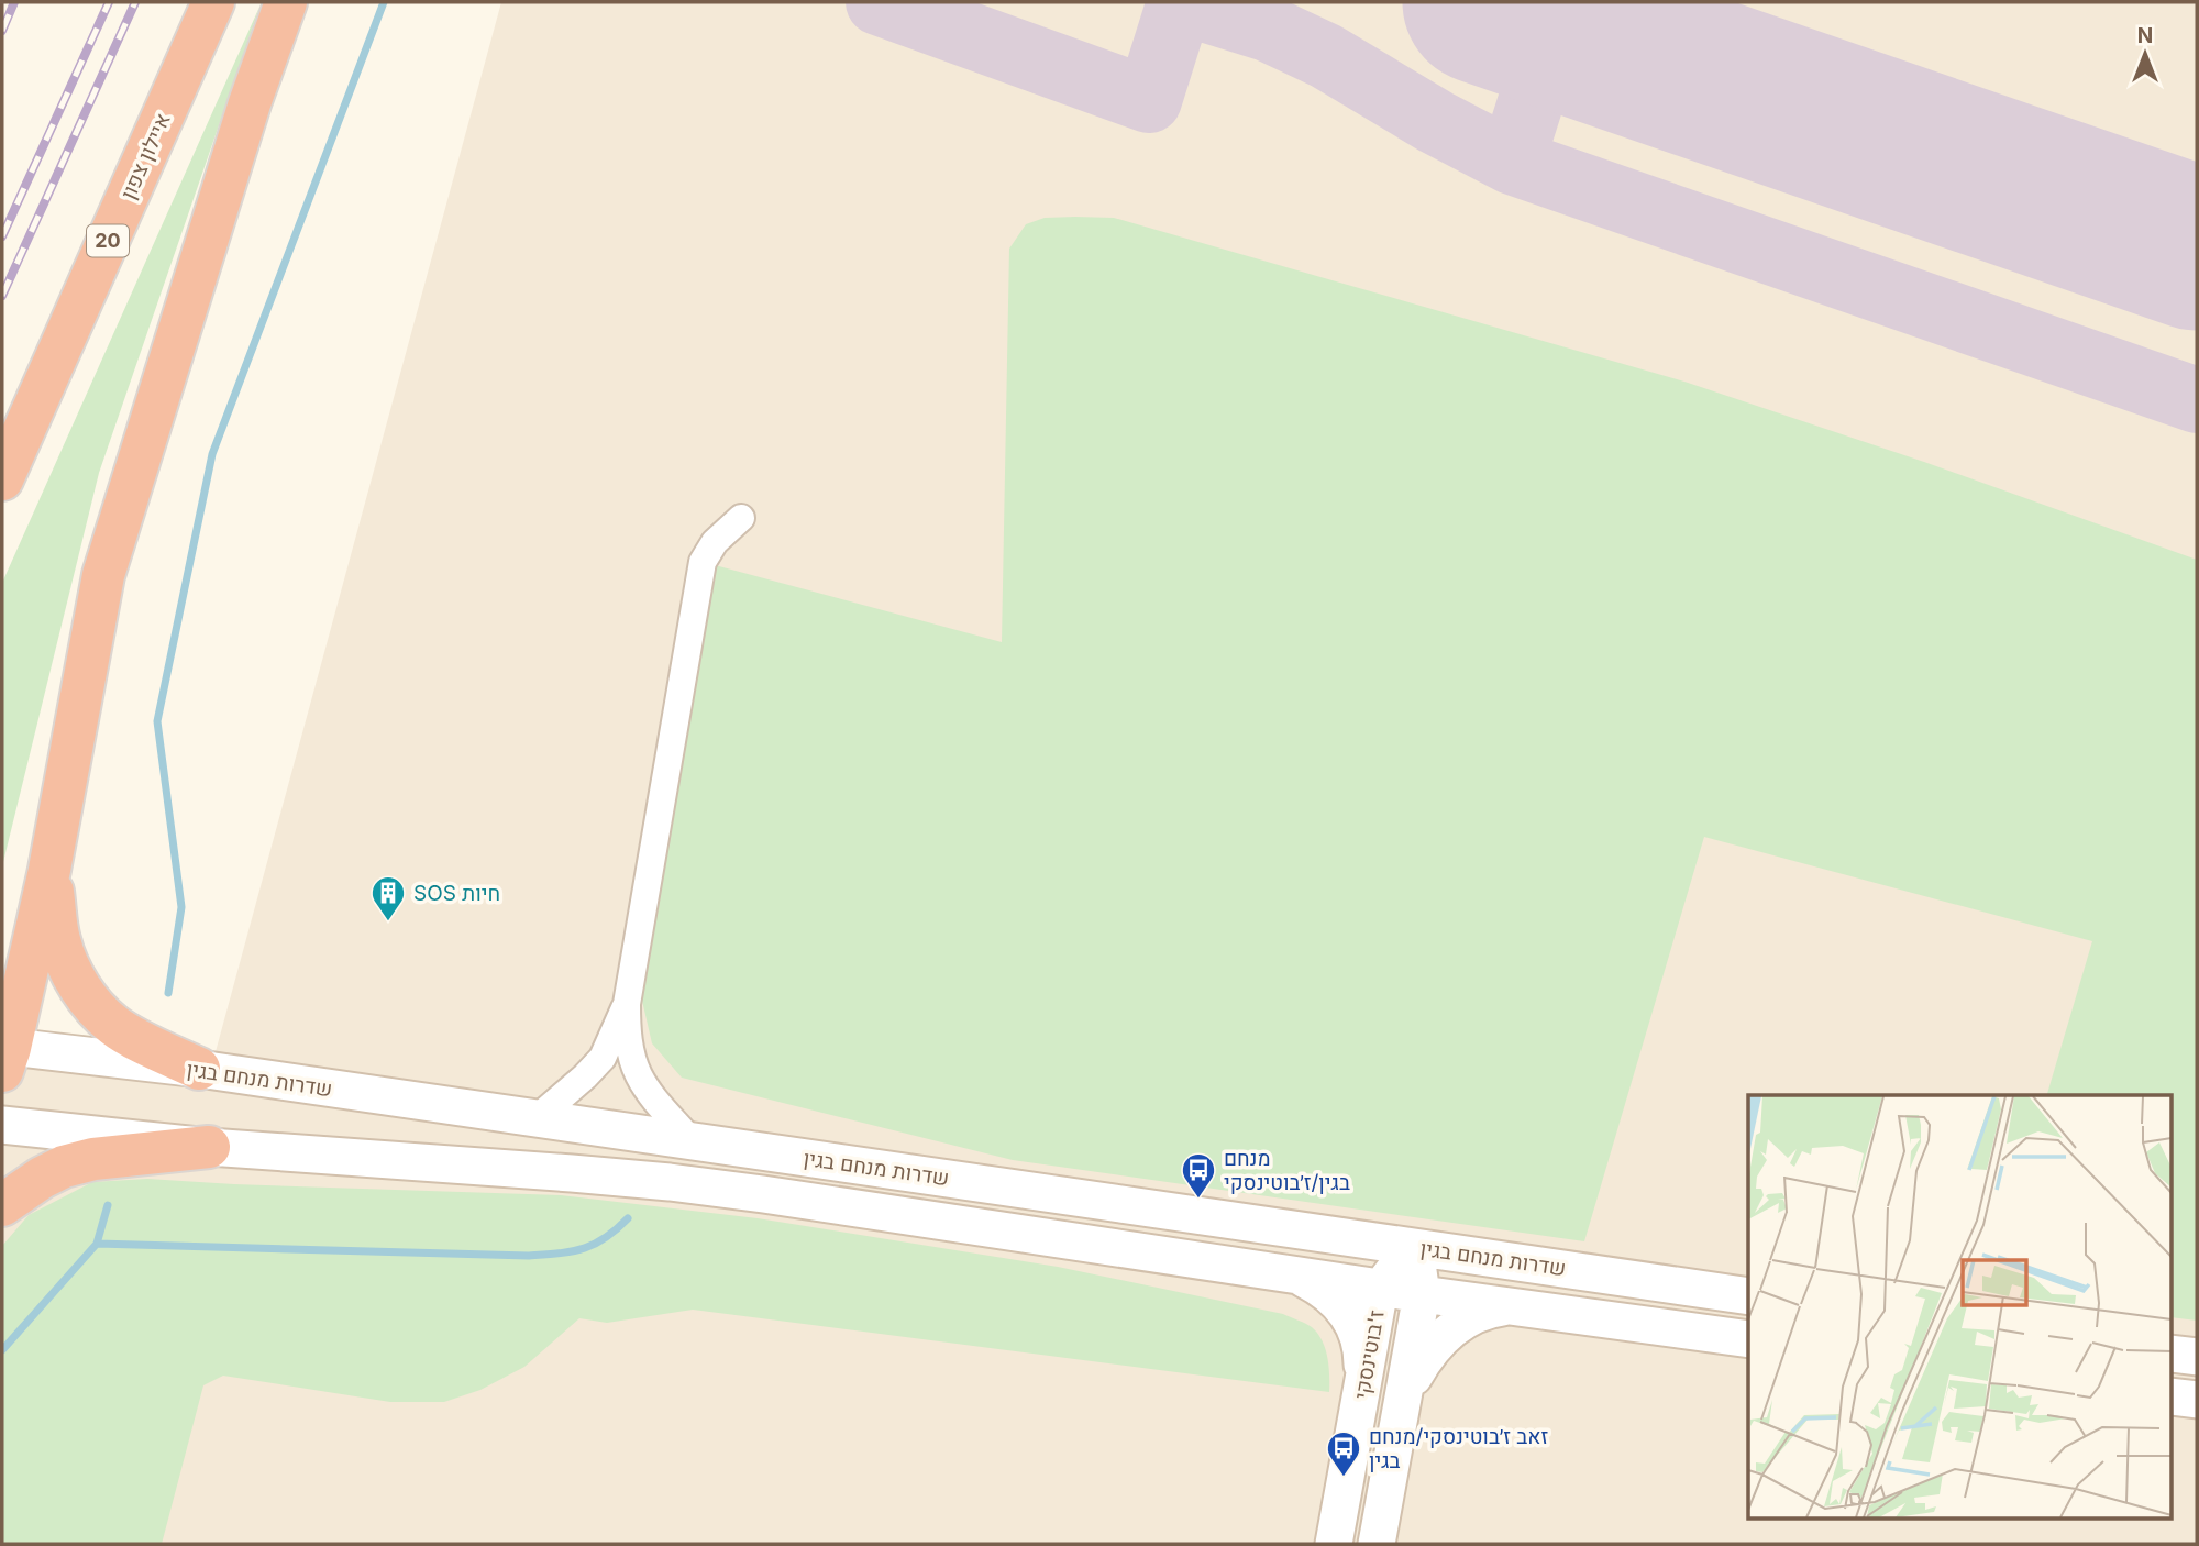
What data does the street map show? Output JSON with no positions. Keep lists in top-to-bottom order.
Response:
{
  "streets": {
    "highway": ["איילון צפון", "20"],
    "main road": ["שדרות מנחם בגין", "ז'בוטינסקי"]
  },
  "crossings": [
    ["שדרות מנחם בגין", "ז'בוטינסקי"]
  ],
  "places": {
    "building": ["SOS חיות"],
    "bus stop": ["מנחם בגין/ז׳בוטינסקי", "זאב ז׳בוטינסקי/מנחם בגין"]
  },
  "north": "top"
}
